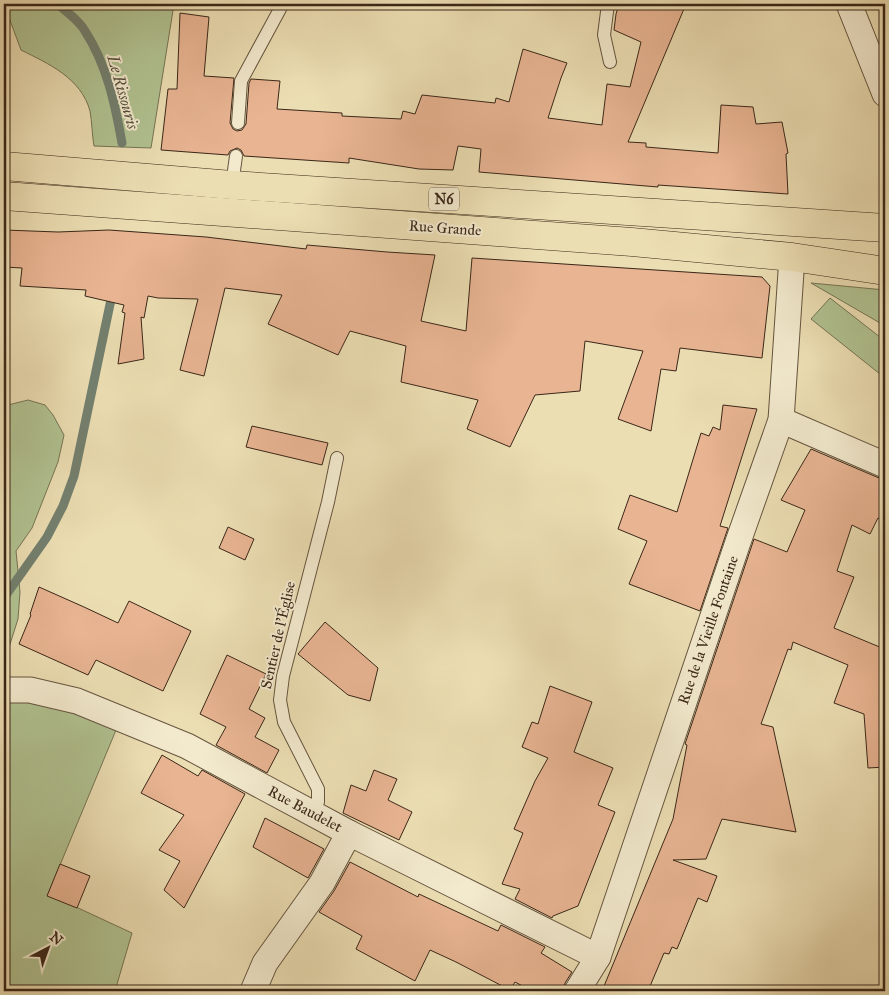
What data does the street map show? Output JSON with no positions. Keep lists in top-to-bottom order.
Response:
{
  "streets": {
    "main road": ["N6", "Rue Grande"],
    "street": ["Rue de la Vieille Fontaine", "Rue Baudelet"],
    "lane": ["Sentier de l’Église"]
  },
  "crossings": [
    ["Rue Grande", "Rue de la Vieille Fontaine"],
    ["Rue de la Vieille Fontaine", "Rue Baudelet"],
    ["Sentier de l’Église", "Rue Baudelet"]
  ],
  "water": ["Le Rissouris"],
  "north": "top right"
}
